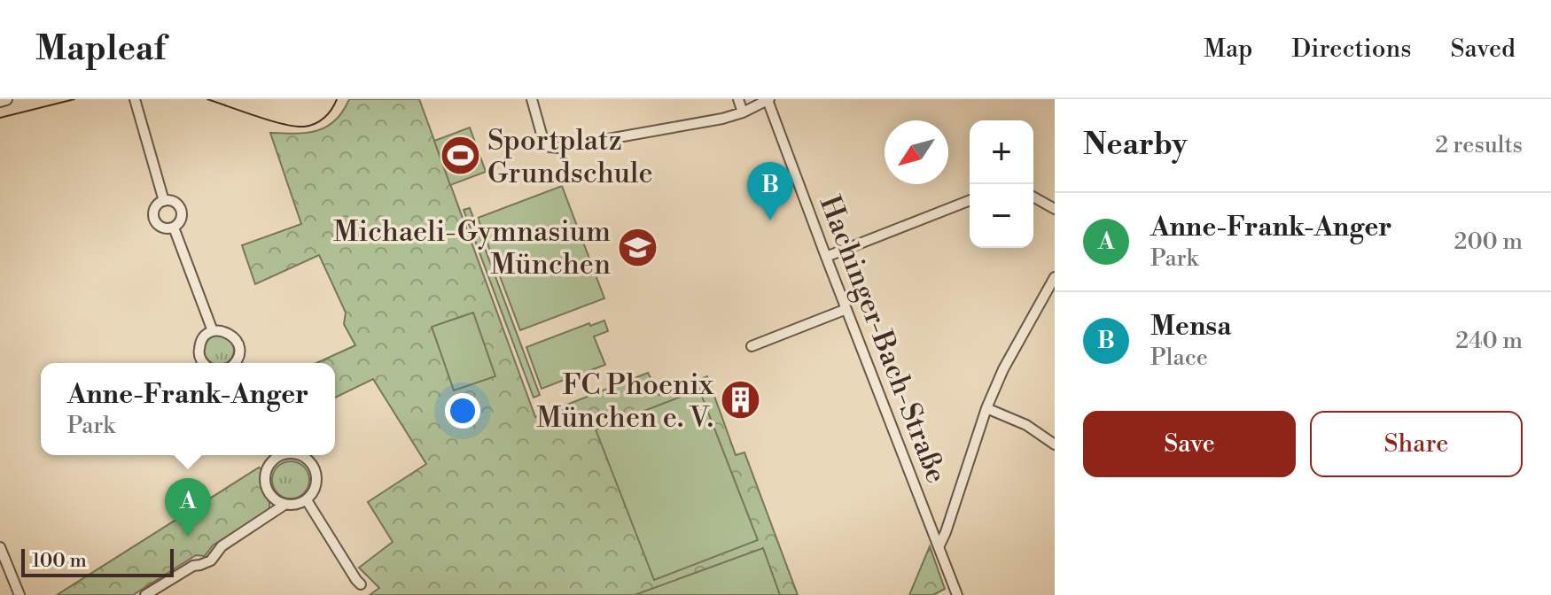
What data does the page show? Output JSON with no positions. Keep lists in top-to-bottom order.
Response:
{
  "streets": {
    "street": ["Hachinger-Bach-Straße"]
  },
  "places": {
    "sports": ["Sportplatz Grundschule"],
    "school or university": ["Michaeli-Gymnasium München"],
    "building": ["FC Phoenix München e. V."]
  },
  "scale_bar": "100 m",
  "north": "bottom left",
  "page": {
    "header": "Mapleaf",
    "nav": ["Map", "Directions", "Saved"],
    "heading": ["Nearby", "2 results"],
    "map_buttons": ["+", "−"],
    "pins": ["B", "A"],
    "list": [
      {
        "mark": "A",
        "name": "Anne-Frank-Anger",
        "note": "Park",
        "value": "200 m"
      },
      {
        "mark": "B",
        "name": "Mensa",
        "note": "Place",
        "value": "240 m"
      }
    ],
    "popup": ["Anne-Frank-Anger", "Park"],
    "buttons": ["Save", "Share"],
    "scale": "100 m"
  }
}
